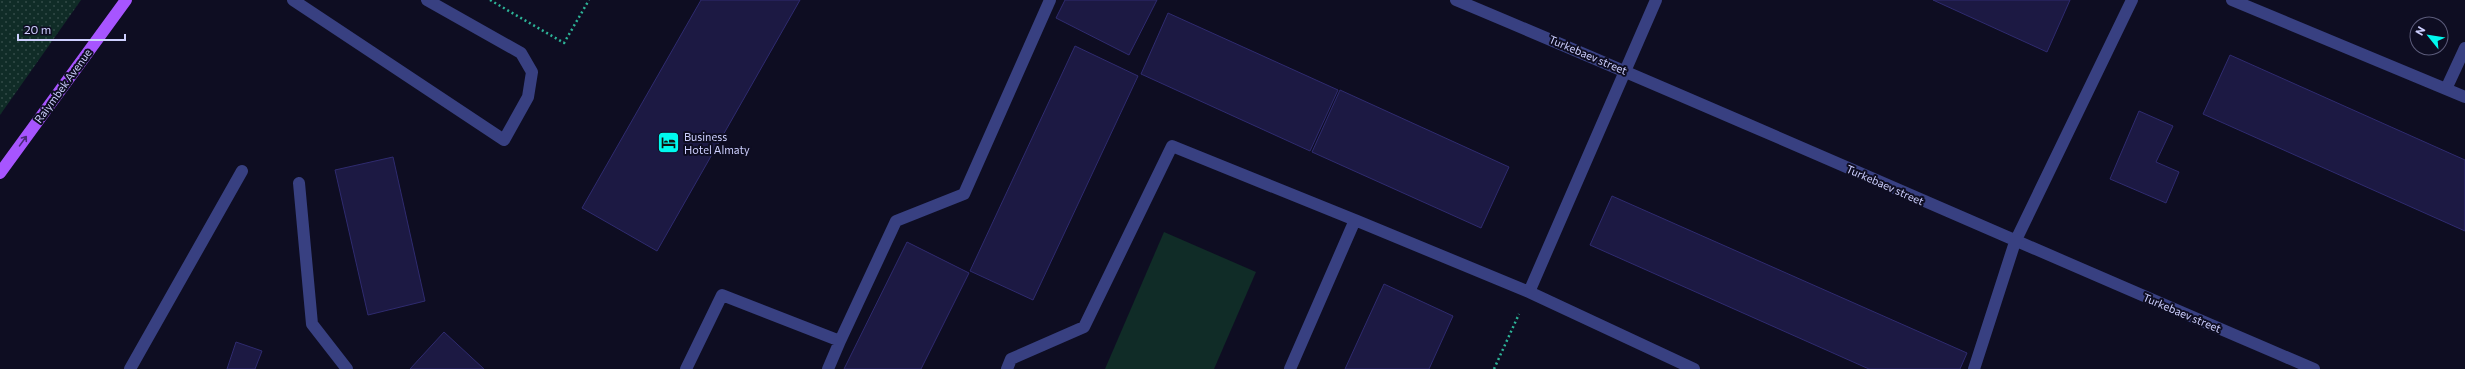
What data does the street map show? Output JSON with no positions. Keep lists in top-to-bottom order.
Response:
{
  "streets": {
    "main road": ["Raiymbek Avenue"],
    "street": ["Turkebaev street"]
  },
  "one_way": ["Raiymbek Avenue"],
  "places": {
    "hotel": ["Business Hotel Almaty"]
  },
  "scale_bar": "20 m",
  "north": "top left"
}
